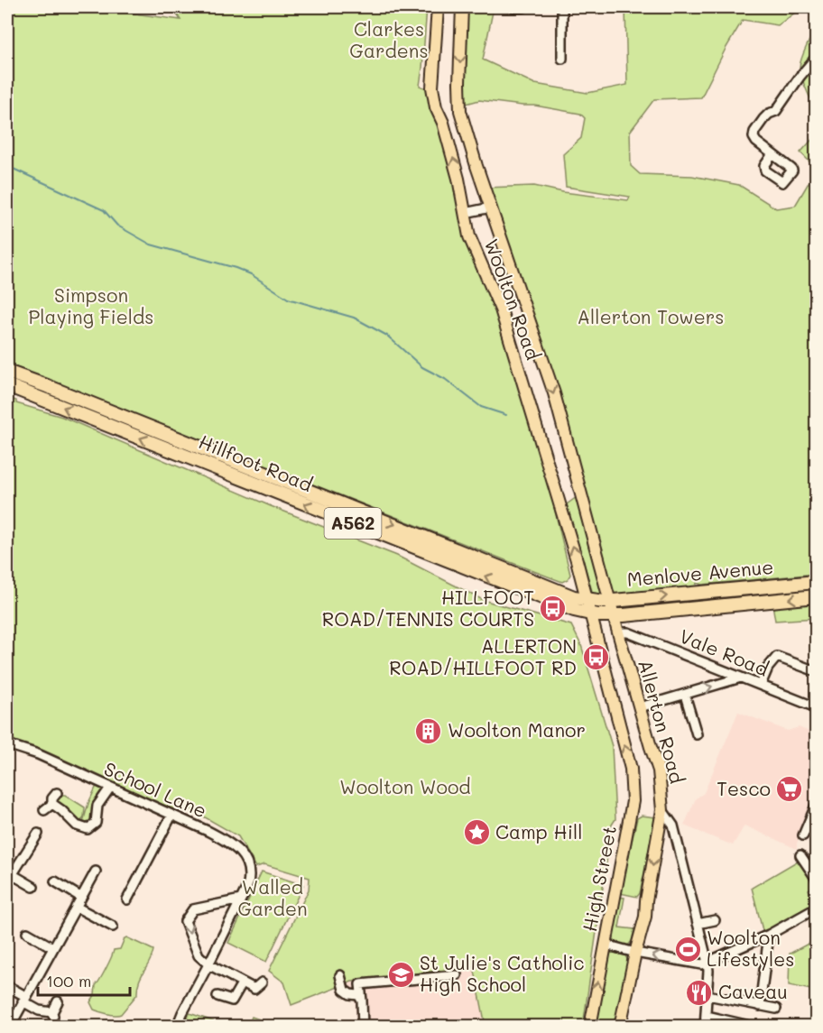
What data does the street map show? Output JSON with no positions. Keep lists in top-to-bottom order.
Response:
{
  "streets": {
    "highway": ["Hillfoot Road", "A562", "Menlove Avenue"],
    "main road": ["Woolton Road", "Allerton Road", "High Street"],
    "street": ["Vale Road", "School Lane"]
  },
  "crossings": [
    ["Woolton Road", "Hillfoot Road"],
    ["Woolton Road", "Menlove Avenue"],
    ["Woolton Road", "Allerton Road"],
    ["Woolton Road", "High Street"],
    ["Hillfoot Road", "Menlove Avenue"],
    ["Hillfoot Road", "Allerton Road"],
    ["Hillfoot Road", "High Street"],
    ["Menlove Avenue", "Allerton Road"],
    ["Vale Road", "Allerton Road"]
  ],
  "parks": [
    "Clarkes Gardens",
    "Simpson Playing Fields",
    "Allerton Towers",
    "Woolton Wood",
    "Walled Garden"
  ],
  "places": {
    "bus stop": ["HILLFOOT ROAD/TENNIS COURTS", "ALLERTON ROAD/HILLFOOT RD"],
    "building": ["Woolton Manor"],
    "supermarket": ["Tesco"],
    "place": ["Camp Hill"],
    "sports": ["Woolton Lifestyles"],
    "school or university": ["St Julie's Catholic High School"],
    "restaurant": ["Caveau"]
  },
  "scale_bar": "100 m"
}
